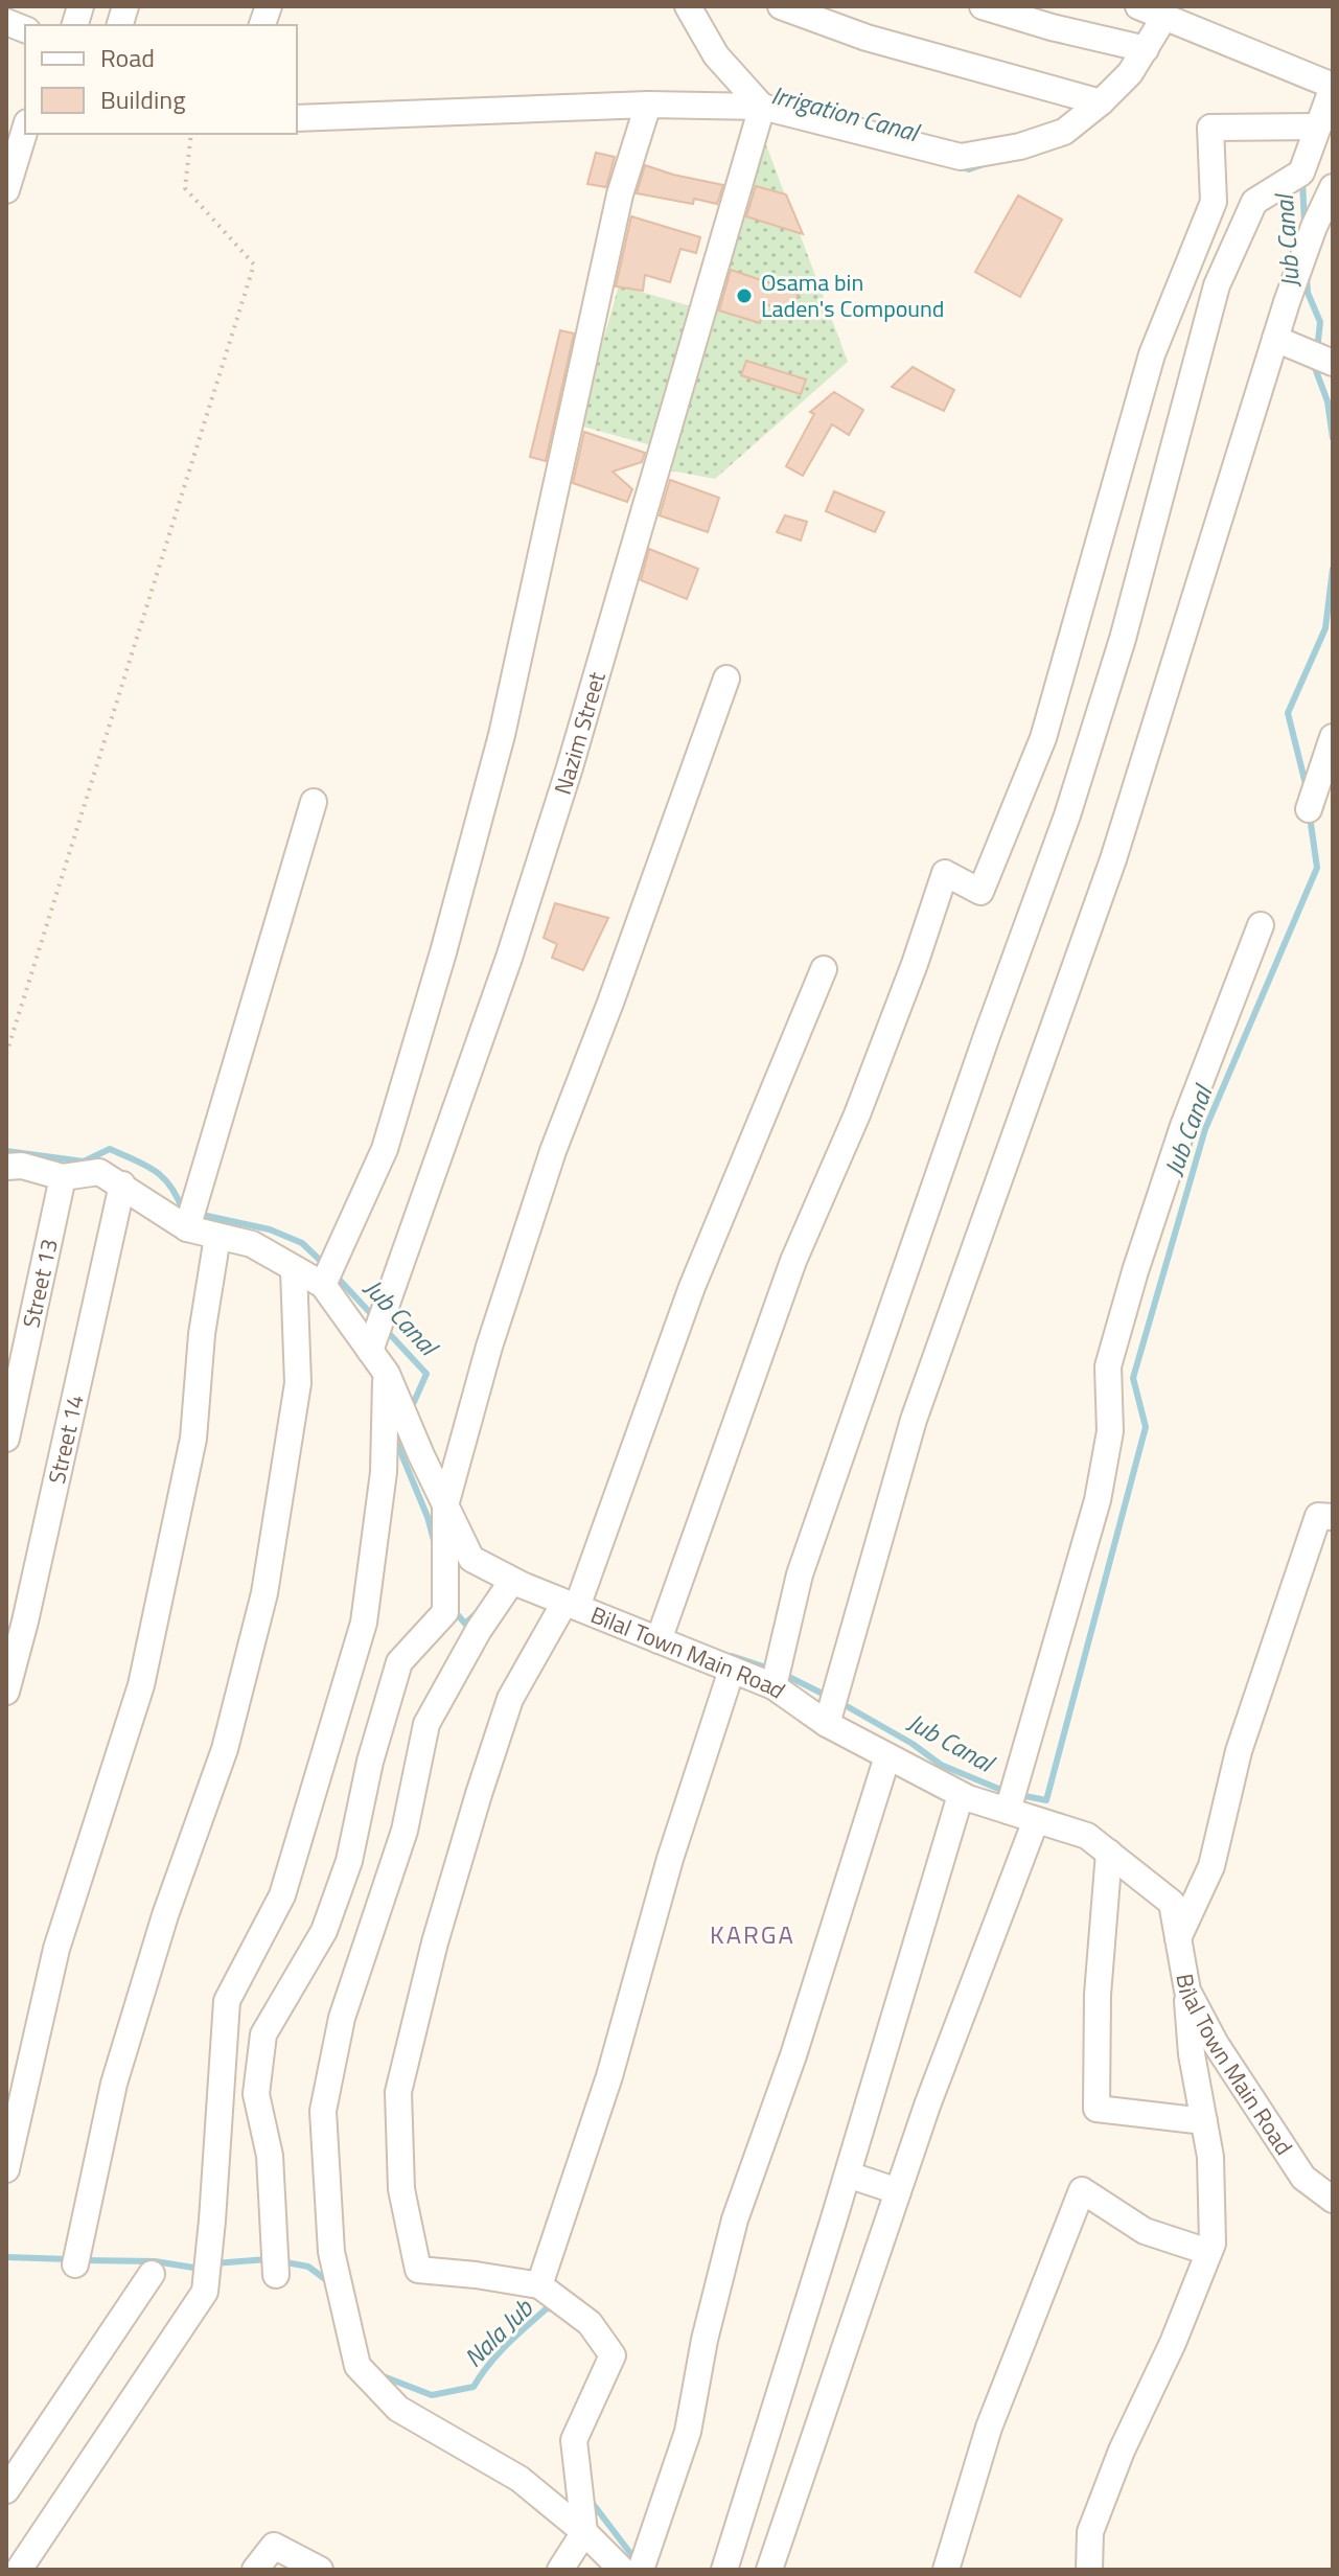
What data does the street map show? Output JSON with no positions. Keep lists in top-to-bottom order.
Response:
{
  "streets": {
    "street": [
      "Nazim Street",
      "Street 13",
      "Street 14",
      "Bilal Town Main Road"
    ]
  },
  "crossings": [
    ["Nazim Street", "Bilal Town Main Road"],
    ["Street 13", "Bilal Town Main Road"],
    ["Street 14", "Bilal Town Main Road"]
  ],
  "districts": ["KARGA"],
  "water": ["Irrigation Canal", "Jub Canal", "Nala Jub"],
  "places": ["Osama bin Laden's Compound"],
  "legend": ["Road", "Building"]
}
